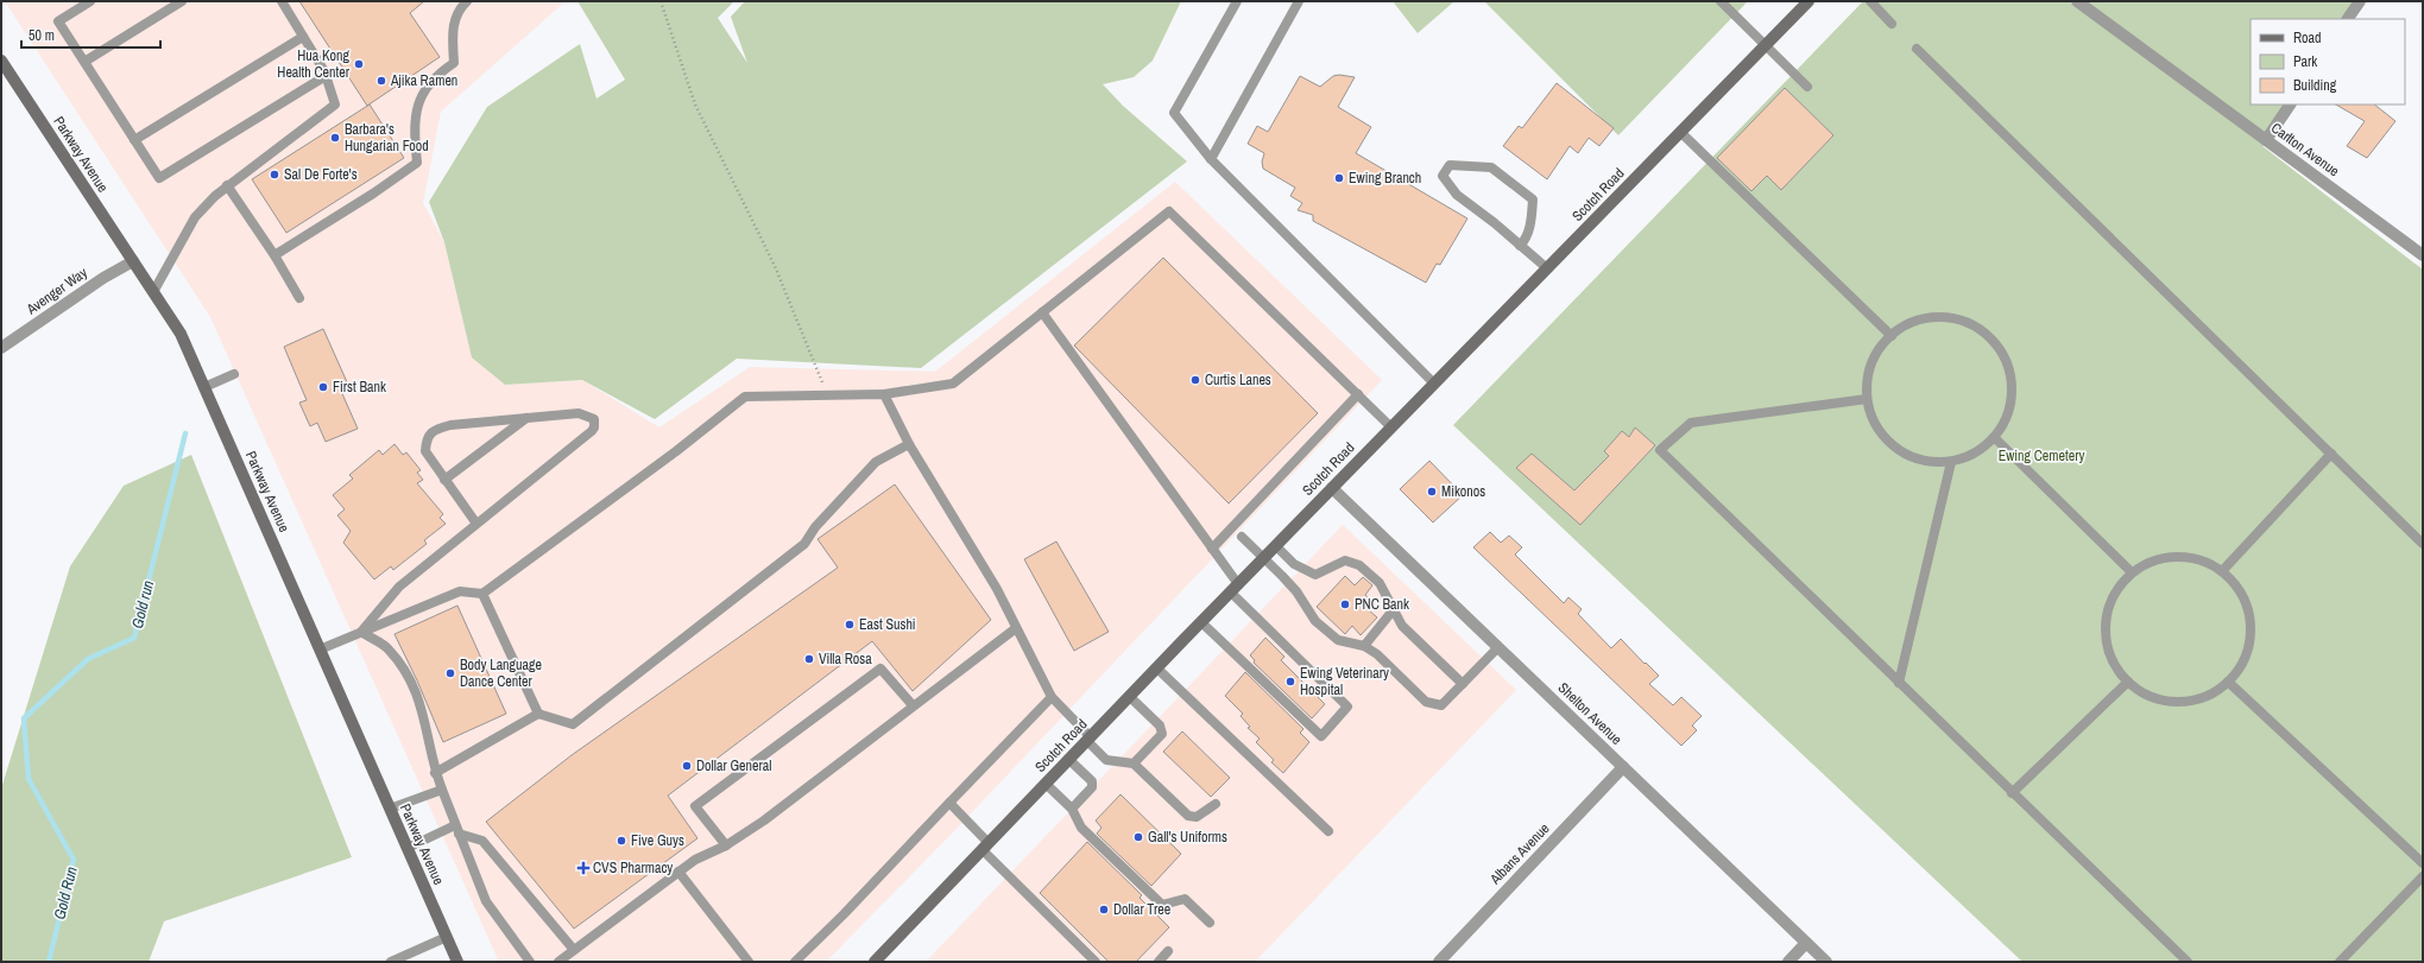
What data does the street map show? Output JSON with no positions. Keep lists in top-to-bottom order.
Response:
{
  "streets": {
    "main road": ["Parkway Avenue", "Scotch Road"],
    "street": [
      "Carlton Avenue",
      "Avenger Way",
      "Shelton Avenue",
      "Albans Avenue"
    ]
  },
  "crossings": [
    ["Parkway Avenue", "Avenger Way"],
    ["Scotch Road", "Shelton Avenue"],
    ["Shelton Avenue", "Albans Avenue"]
  ],
  "water": ["Gold run", "Gold Run"],
  "parks": ["Ewing Cemetery"],
  "places": {
    "other": [
      "Hua Kong Health Center",
      "Ajika Ramen",
      "Barbara's Hungarian Food",
      "Sal De Forte's",
      "Ewing Branch",
      "Curtis Lanes",
      "First Bank",
      "Mikonos",
      "PNC Bank",
      "East Sushi",
      "Villa Rosa",
      "Body Language Dance Center",
      "Ewing Veterinary Hospital",
      "Dollar General",
      "Gall's Uniforms",
      "Five Guys",
      "Dollar Tree"
    ],
    "health": ["CVS Pharmacy"]
  },
  "legend": ["Road", "Park", "Building"],
  "scale_bar": "50 m"
}
